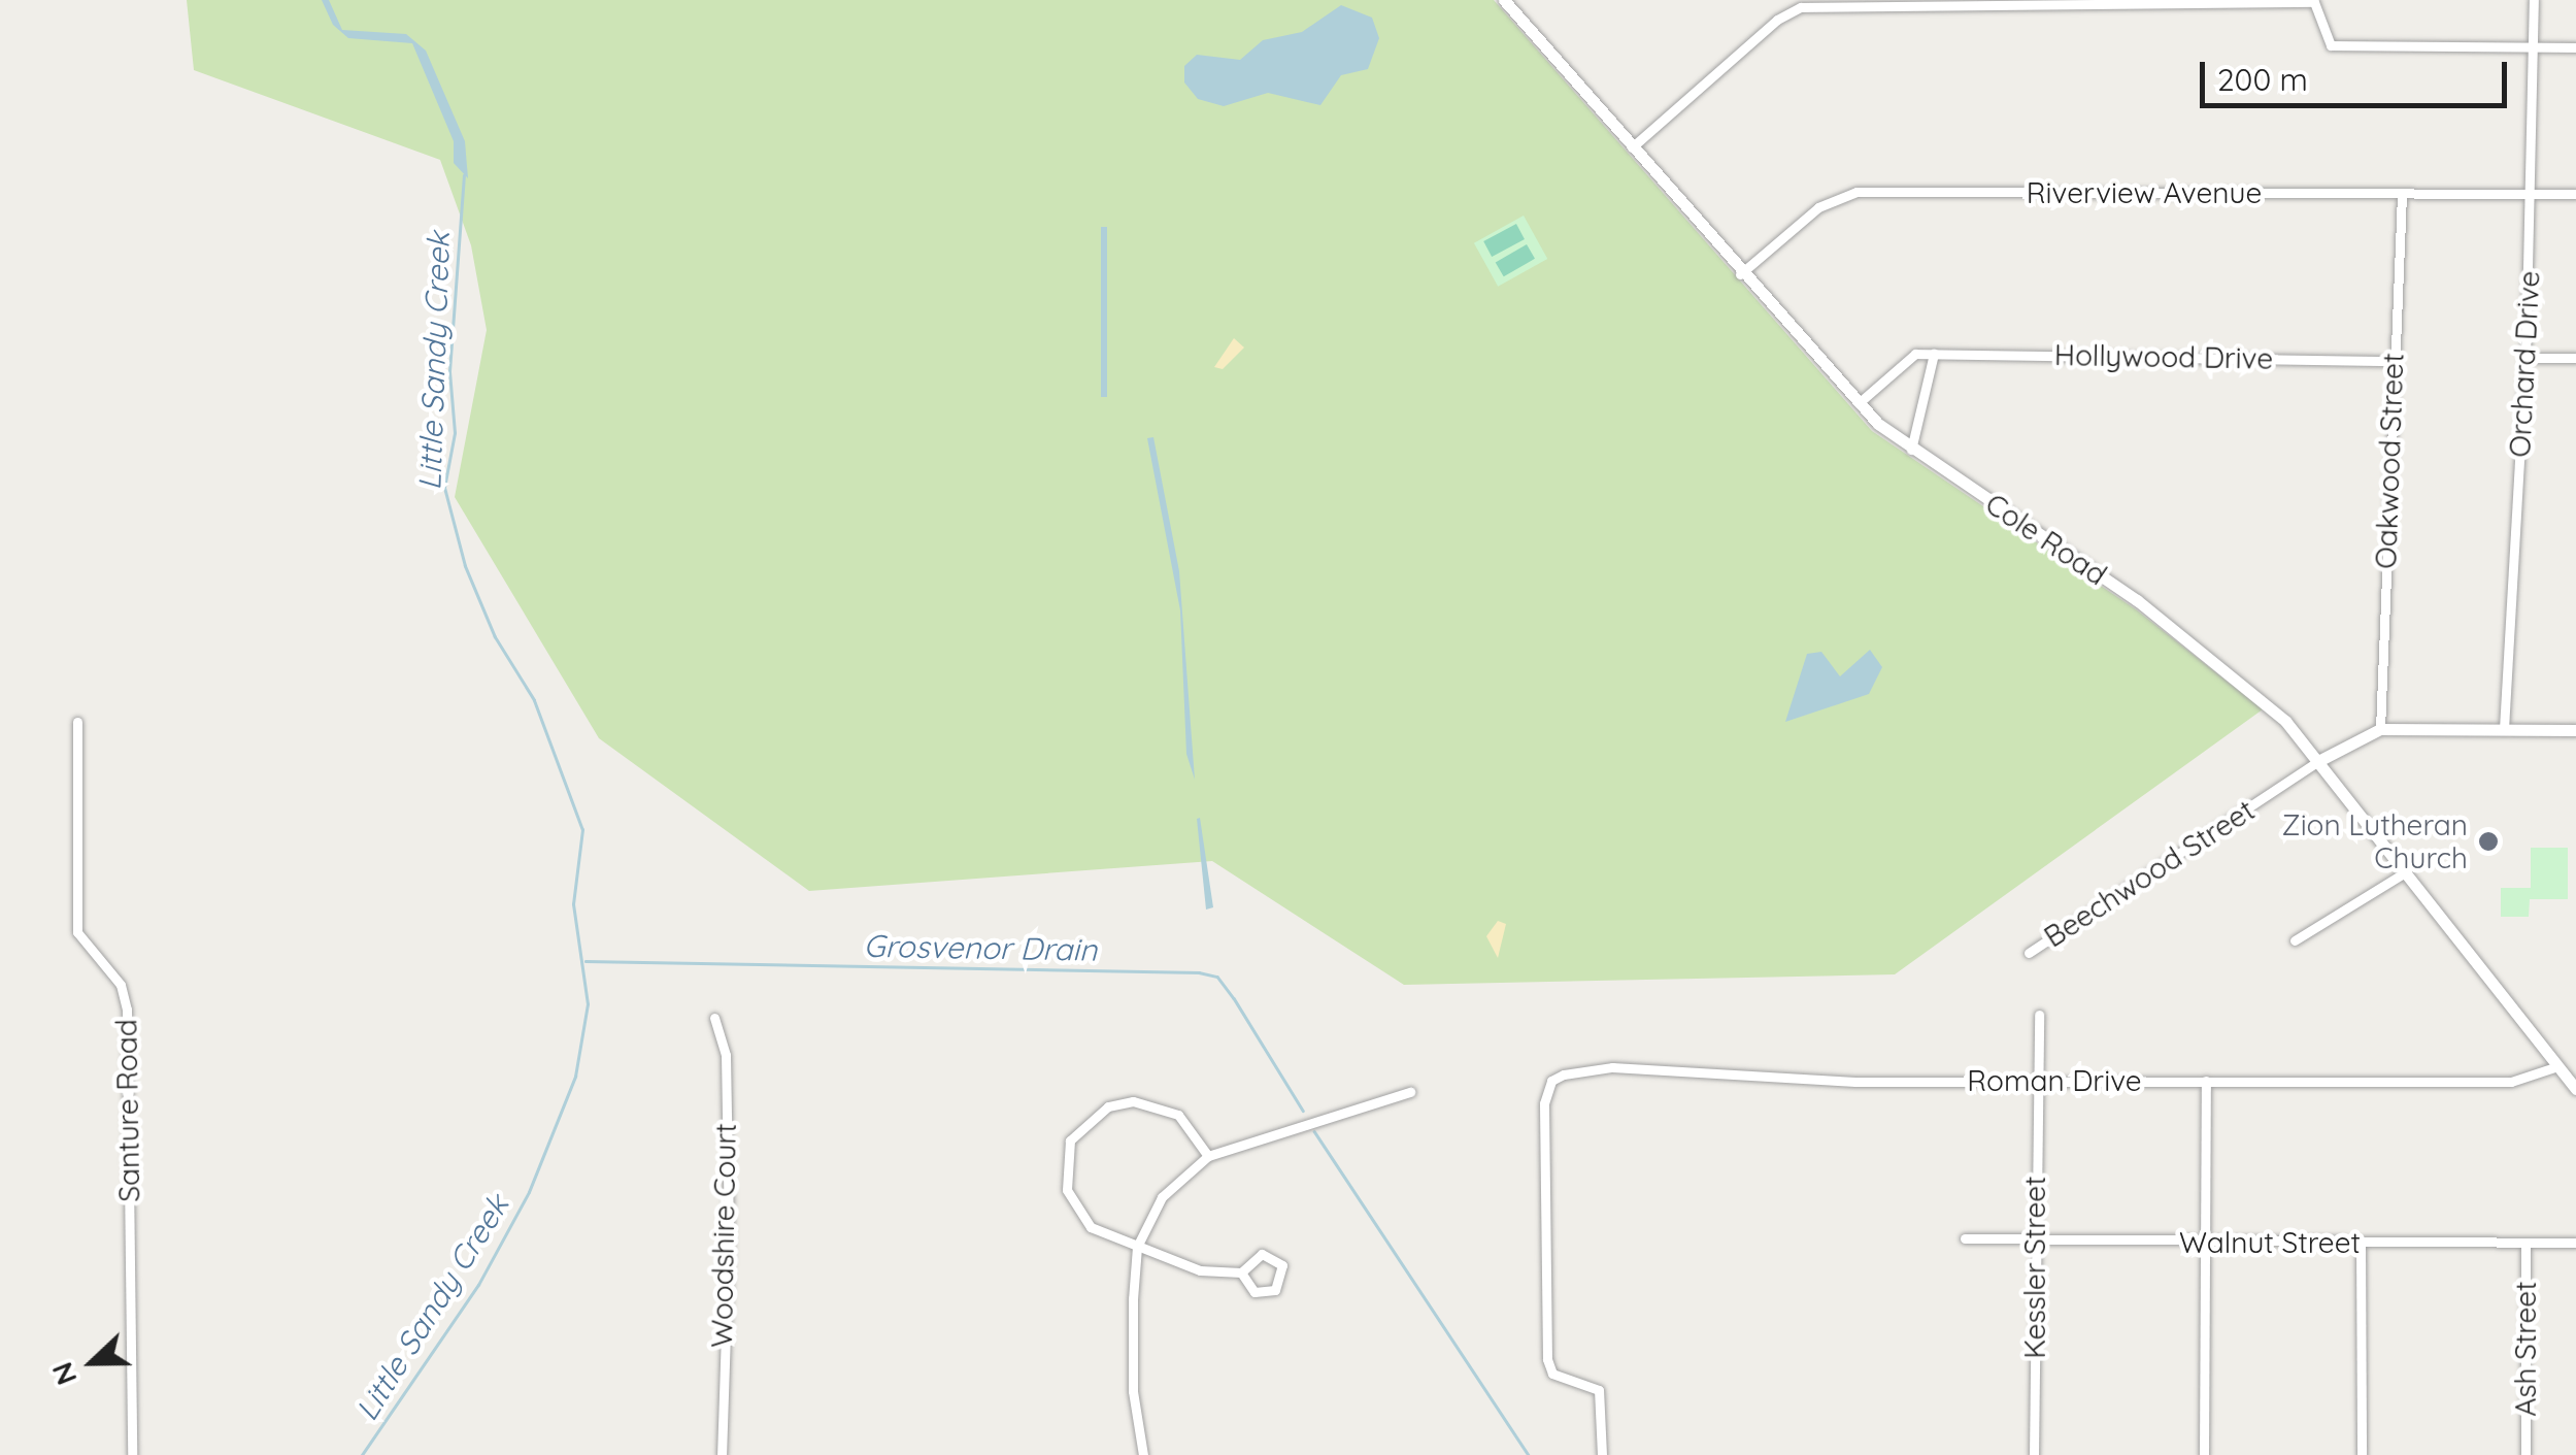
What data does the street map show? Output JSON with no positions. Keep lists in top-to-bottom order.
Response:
{
  "streets": {
    "street": [
      "Riverview Avenue",
      "Hollywood Drive",
      "Orchard Drive",
      "Oakwood Street",
      "Cole Road",
      "Beechwood Street",
      "Roman Drive",
      "Santure Road",
      "Woodshire Court",
      "Walnut Street",
      "Kessler Street",
      "Ash Street"
    ]
  },
  "crossings": [
    ["Riverview Avenue", "Orchard Drive"],
    ["Riverview Avenue", "Oakwood Street"],
    ["Riverview Avenue", "Cole Road"],
    ["Hollywood Drive", "Oakwood Street"],
    ["Hollywood Drive", "Cole Road"],
    ["Cole Road", "Beechwood Street"],
    ["Cole Road", "Roman Drive"],
    ["Roman Drive", "Kessler Street"],
    ["Walnut Street", "Kessler Street"],
    ["Walnut Street", "Ash Street"]
  ],
  "water": ["Little Sandy Creek", "Grosvenor Drain"],
  "places": ["Zion Lutheran Church"],
  "scale_bar": "200 m",
  "north": "left"
}
